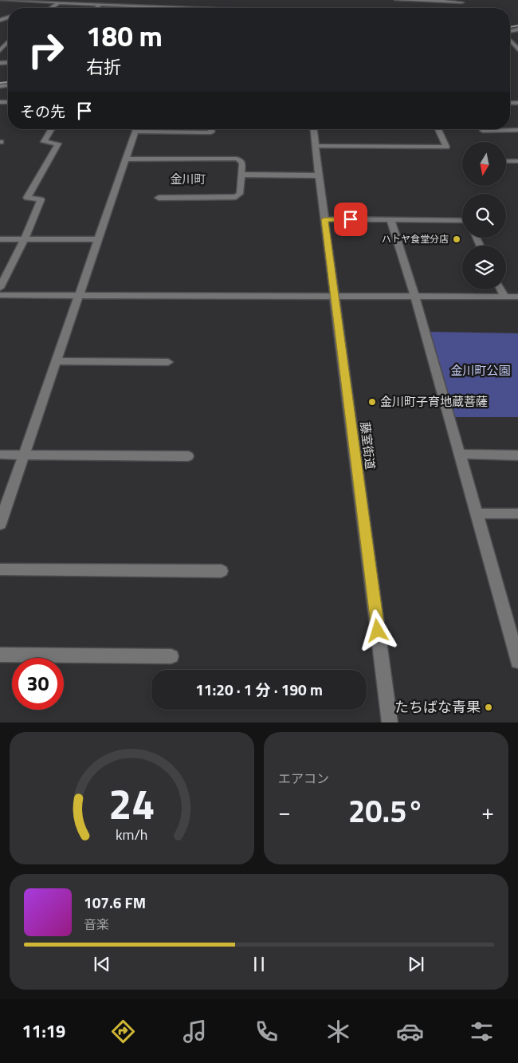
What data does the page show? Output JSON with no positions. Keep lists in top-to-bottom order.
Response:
{
  "streets": {
    "street": ["藤室街道"]
  },
  "districts": ["金川町"],
  "parks": ["金川町公園"],
  "places": ["ハトヤ食堂分店", "金川町子育地蔵菩薩", "たちばな青果"],
  "north": "bottom",
  "page": {
    "turn": ["180 m", "右折"],
    "then": "その先",
    "limit": "30",
    "trip": "11:20 · 1 分 · 190 m",
    "tile": "エアコン",
    "heat": ["−", "20.5°", "+"],
    "song": ["107.6 FM", "音楽"],
    "tabs": "11:19",
    "gauge": ["24", "km/h"]
  }
}
